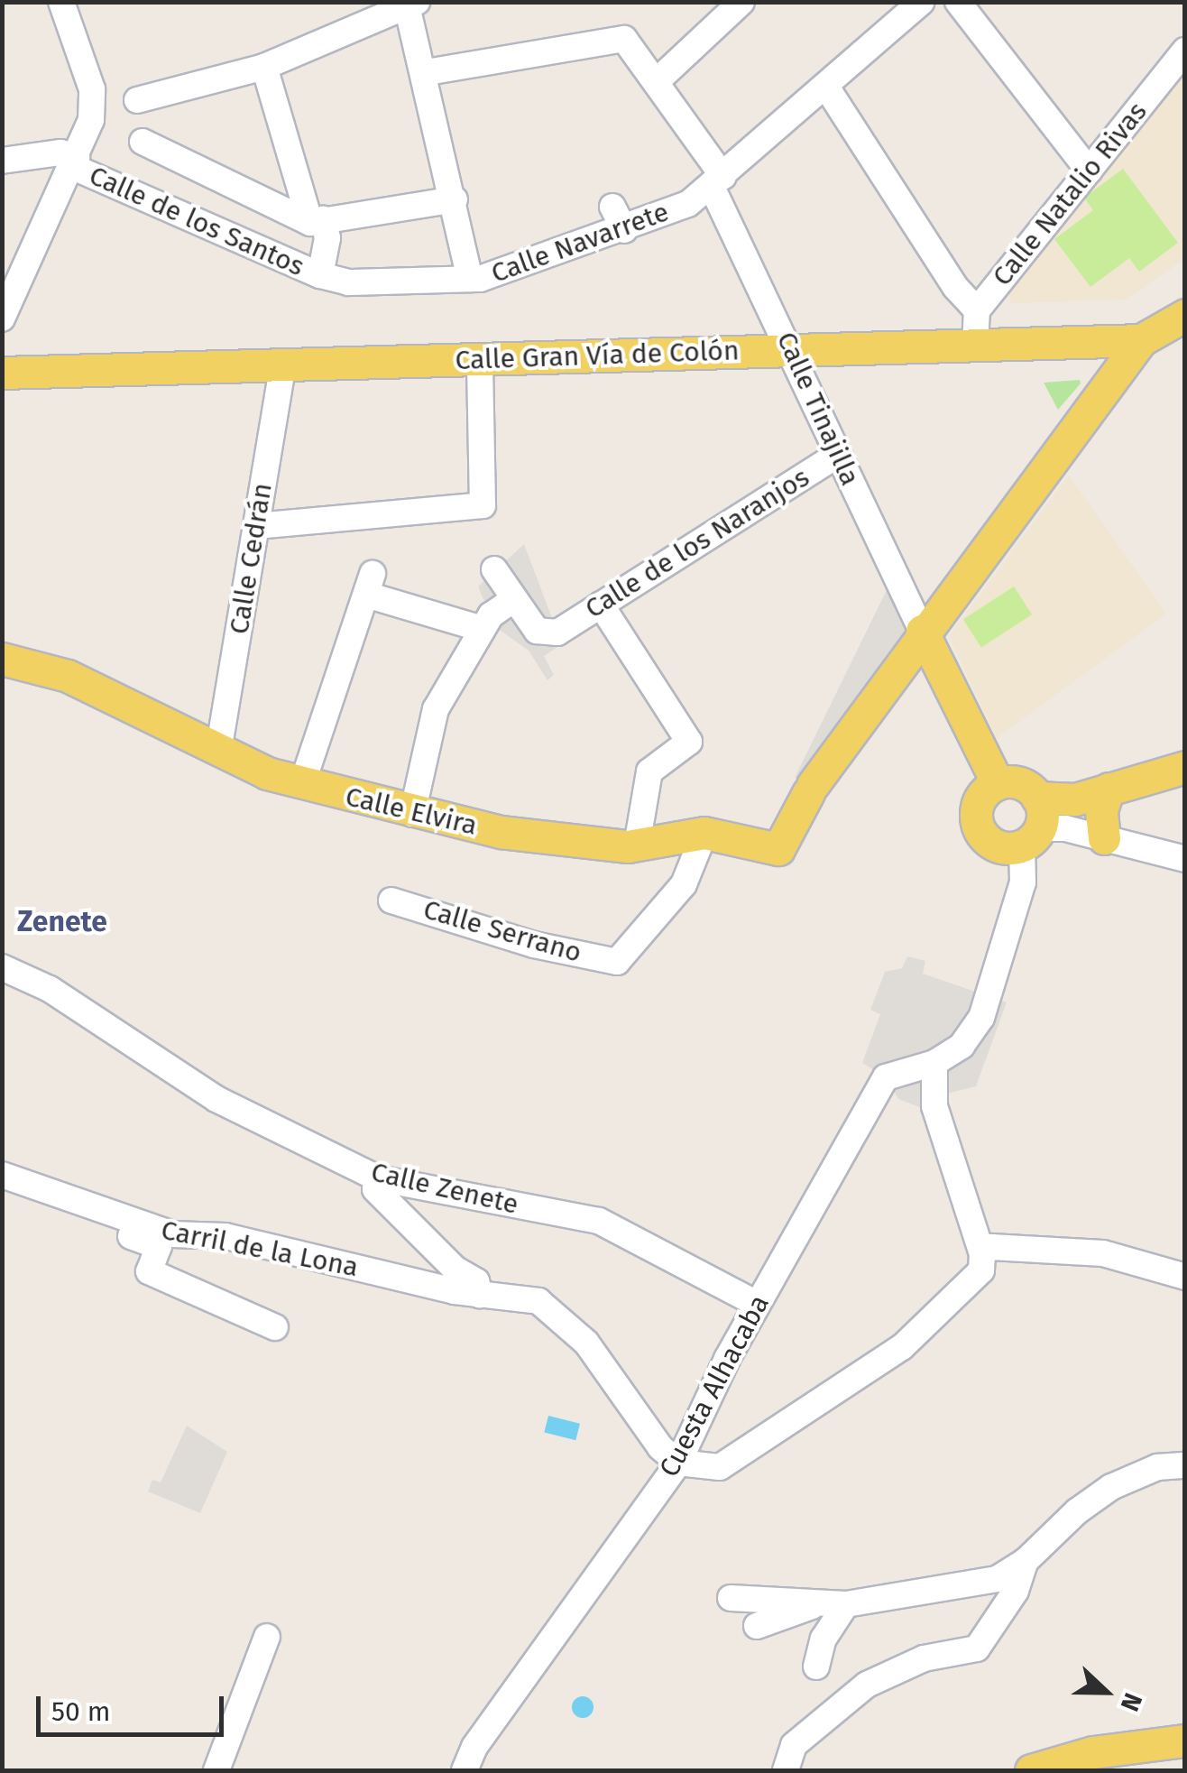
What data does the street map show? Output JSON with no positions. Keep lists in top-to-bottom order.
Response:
{
  "streets": {
    "main road": ["Calle Gran Vía de Colón", "Calle Elvira"],
    "street": [
      "Calle Natalio Rivas",
      "Calle de los Santos",
      "Calle Navarrete",
      "Calle Tinajilla",
      "Calle de los Naranjos",
      "Calle Cedrán",
      "Calle Serrano",
      "Calle Zenete",
      "Carril de la Lona",
      "Cuesta Alhacaba"
    ]
  },
  "crossings": [
    ["Calle Natalio Rivas", "Calle Gran Vía de Colón"],
    ["Calle de los Santos", "Calle Navarrete"],
    ["Calle Navarrete", "Calle Tinajilla"],
    ["Calle Gran Vía de Colón", "Calle Tinajilla"],
    ["Calle Gran Vía de Colón", "Calle Cedrán"],
    ["Calle Tinajilla", "Calle de los Naranjos"],
    ["Calle Tinajilla", "Calle Elvira"],
    ["Calle Cedrán", "Calle Elvira"],
    ["Calle Elvira", "Calle Serrano"],
    ["Calle Zenete", "Cuesta Alhacaba"],
    ["Carril de la Lona", "Cuesta Alhacaba"]
  ],
  "districts": ["Zenete"],
  "scale_bar": "50 m",
  "north": "right"
}
